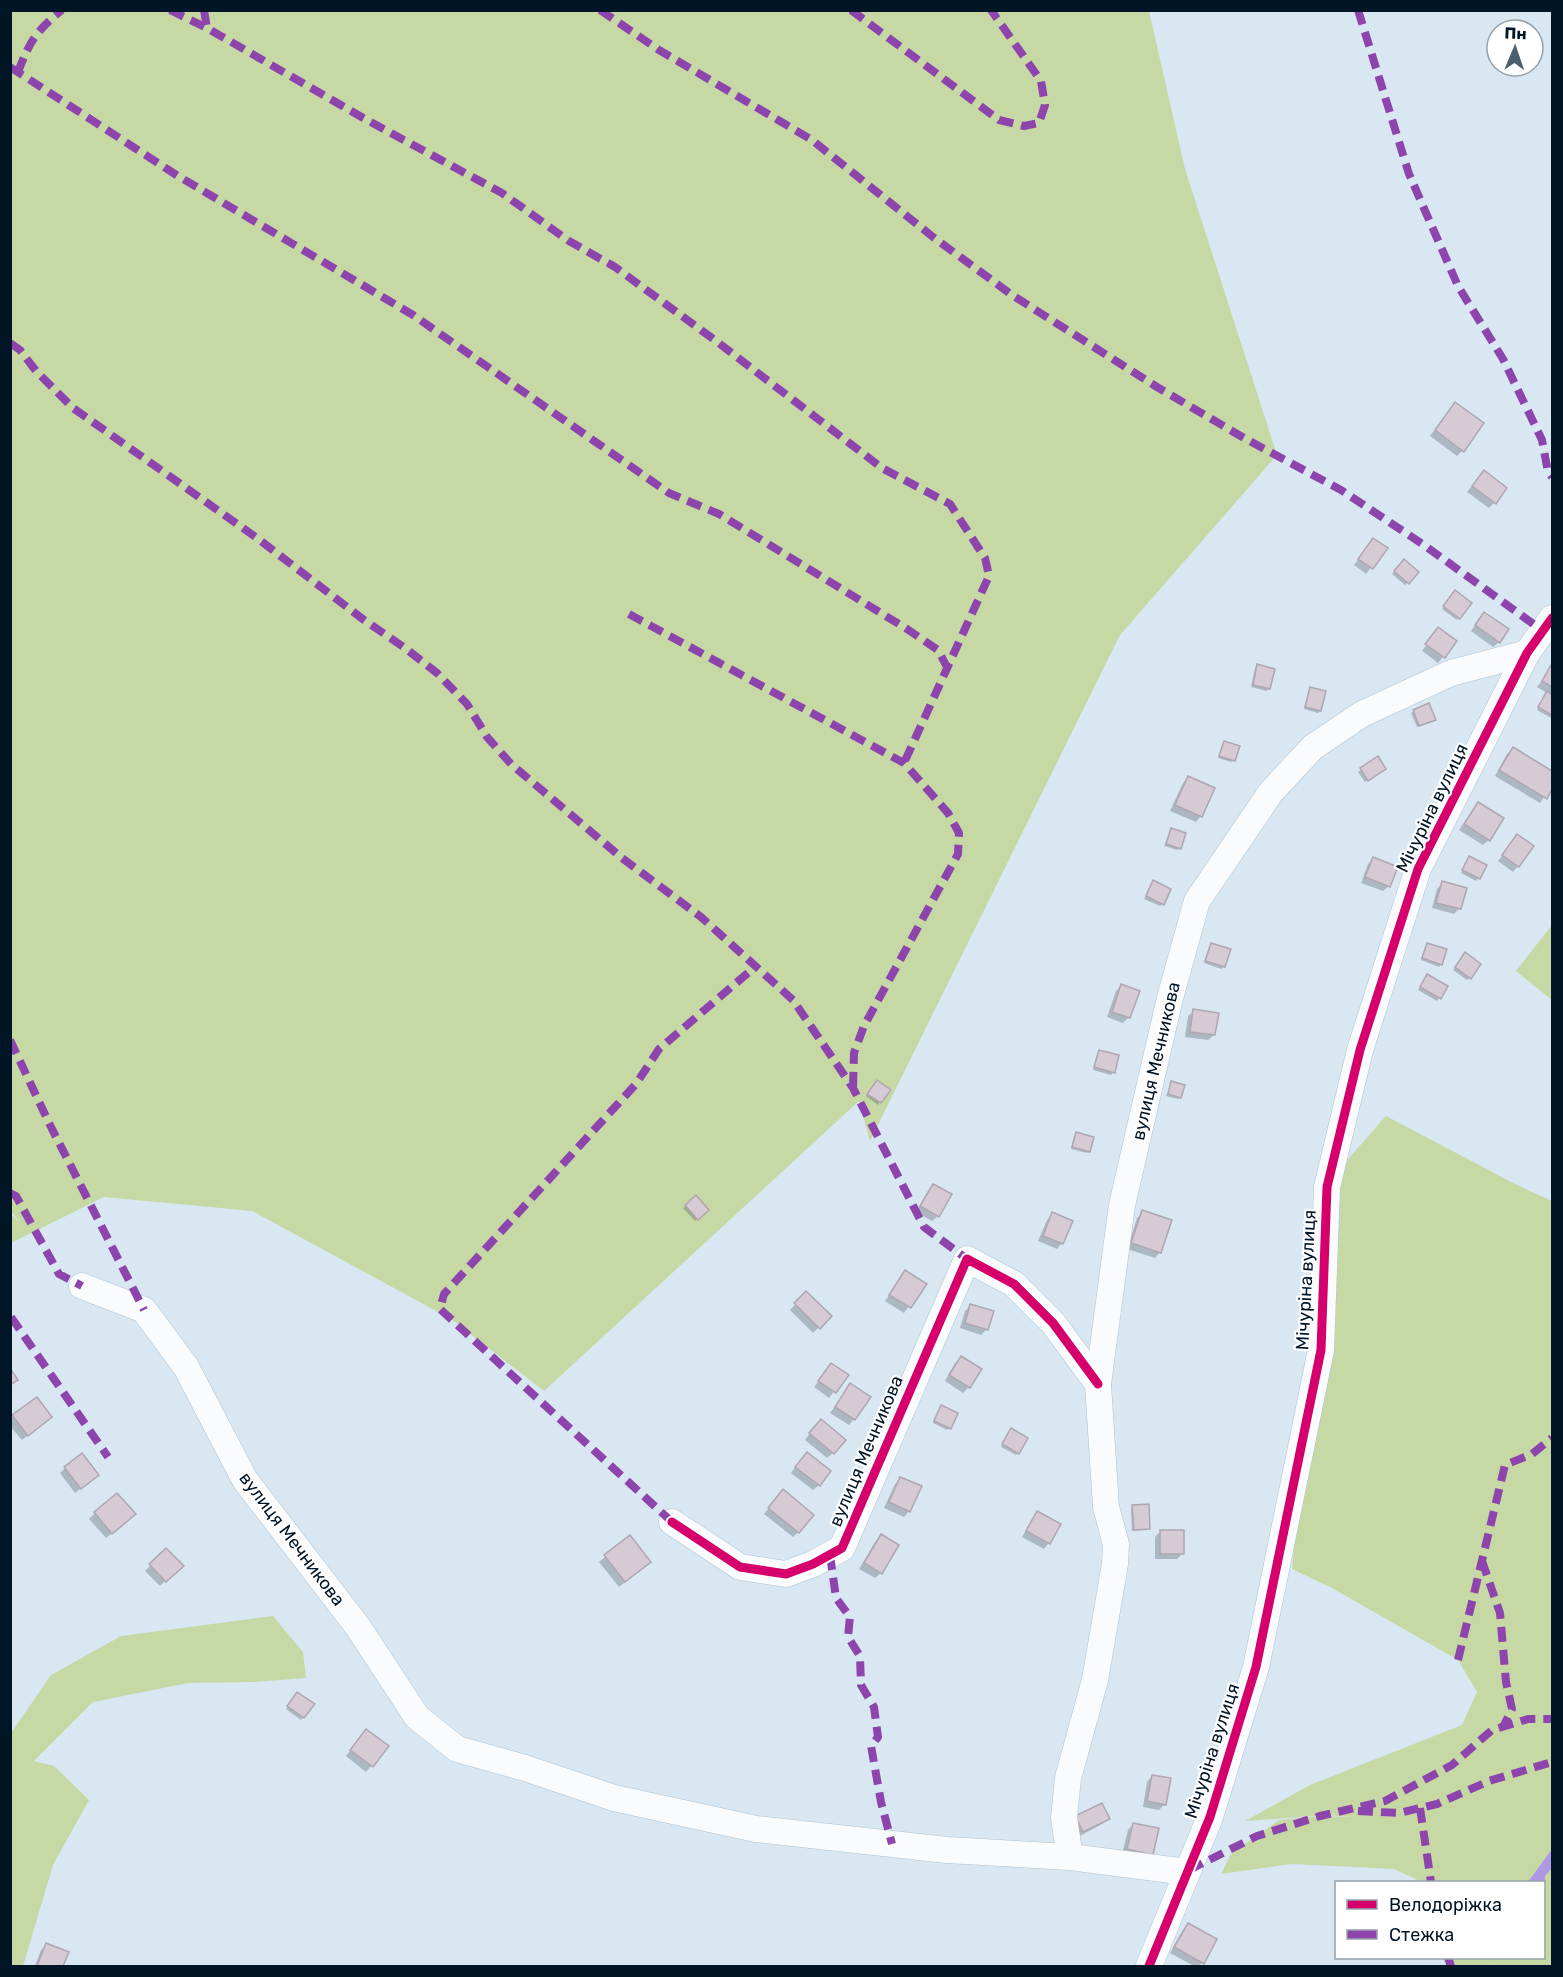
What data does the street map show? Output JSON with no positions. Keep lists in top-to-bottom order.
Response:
{
  "streets": {
    "street": ["Мічуріна вулиця", "вулиця Мечникова"]
  },
  "crossings": [
    ["Мічуріна вулиця", "вулиця Мечникова"]
  ],
  "legend": ["Велодоріжка", "Стежка"],
  "north": "top"
}
